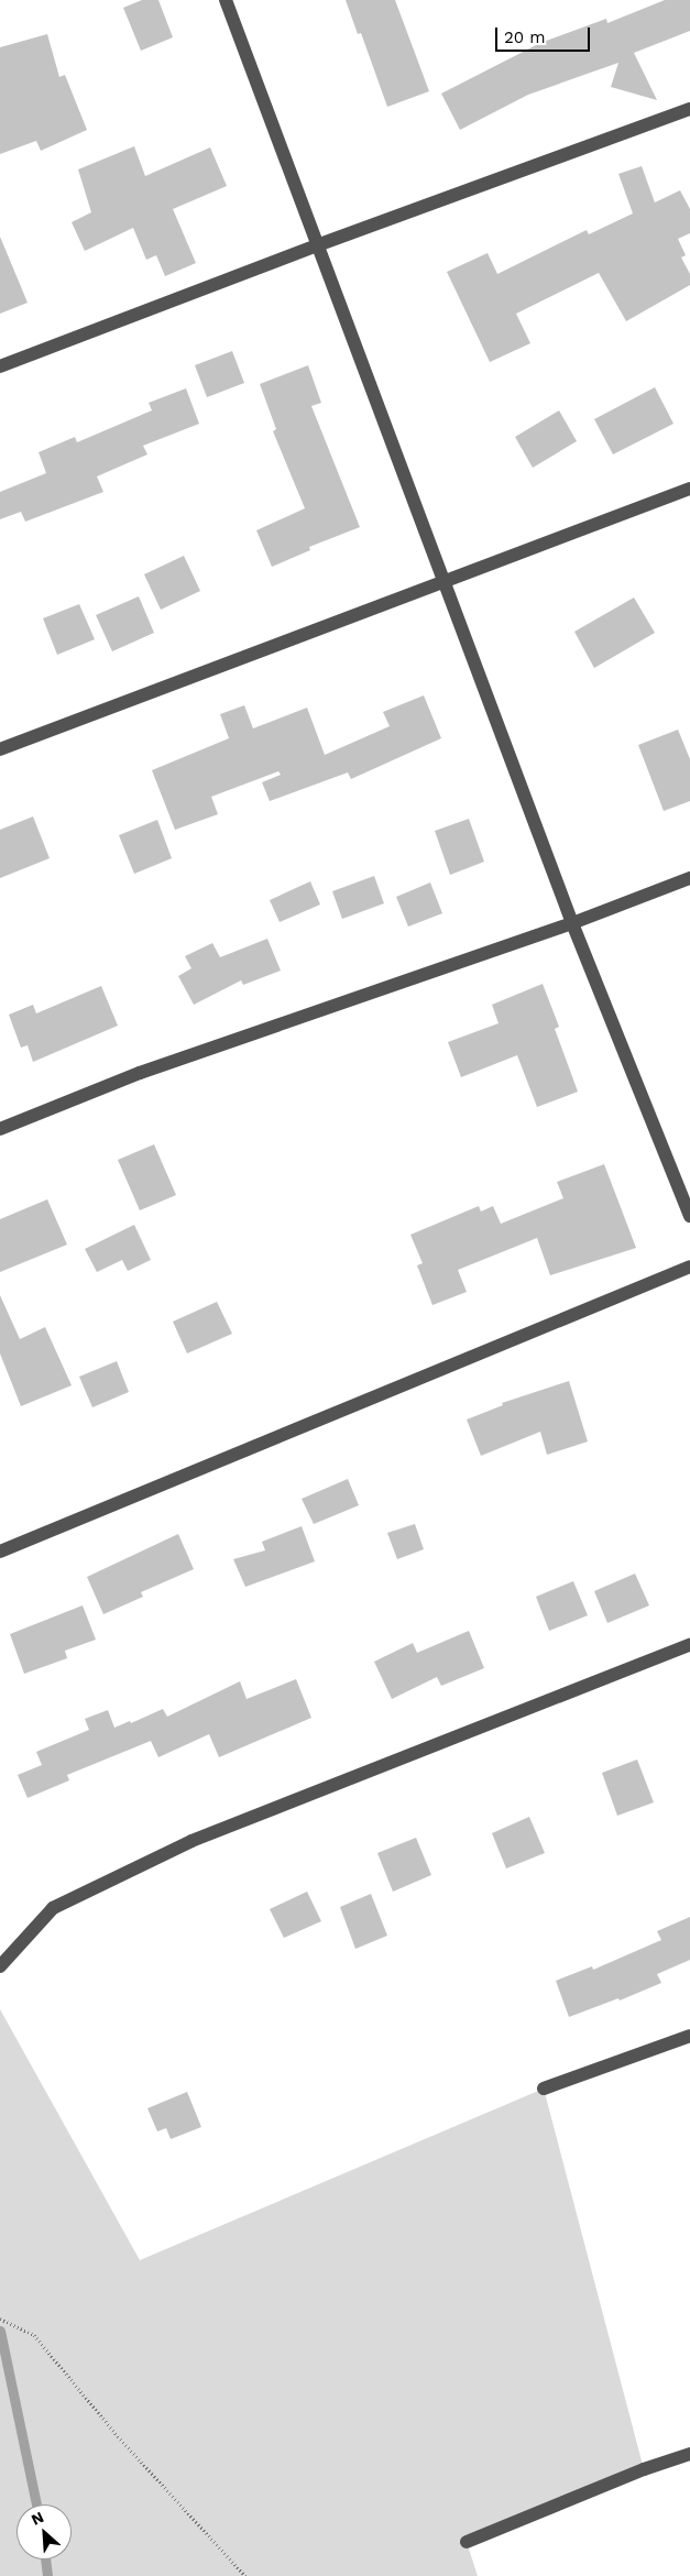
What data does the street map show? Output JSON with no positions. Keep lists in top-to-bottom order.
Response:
{
  "scale_bar": "20 m",
  "north": "top left"
}
